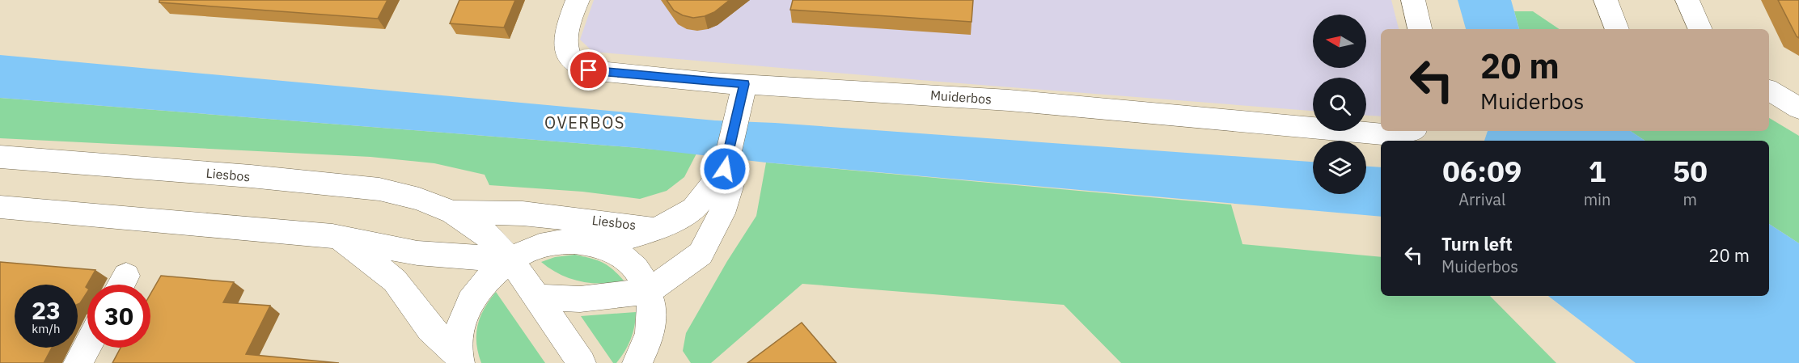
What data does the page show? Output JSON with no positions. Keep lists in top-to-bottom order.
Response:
{
  "streets": {
    "street": ["Muiderbos", "Liesbos"]
  },
  "crossings": [
    ["Muiderbos", "Liesbos"]
  ],
  "districts": ["OVERBOS"],
  "north": "left",
  "page": {
    "turn": ["20 m", "Muiderbos"],
    "eta": [
      "06:09",
      "Arrival",
      "1",
      "min",
      "50",
      "m"
    ],
    "list": [
      {
        "name": "Turn left",
        "note": "Muiderbos",
        "value": "20 m"
      }
    ],
    "speed": "23 km/h",
    "limit": "30"
  }
}
